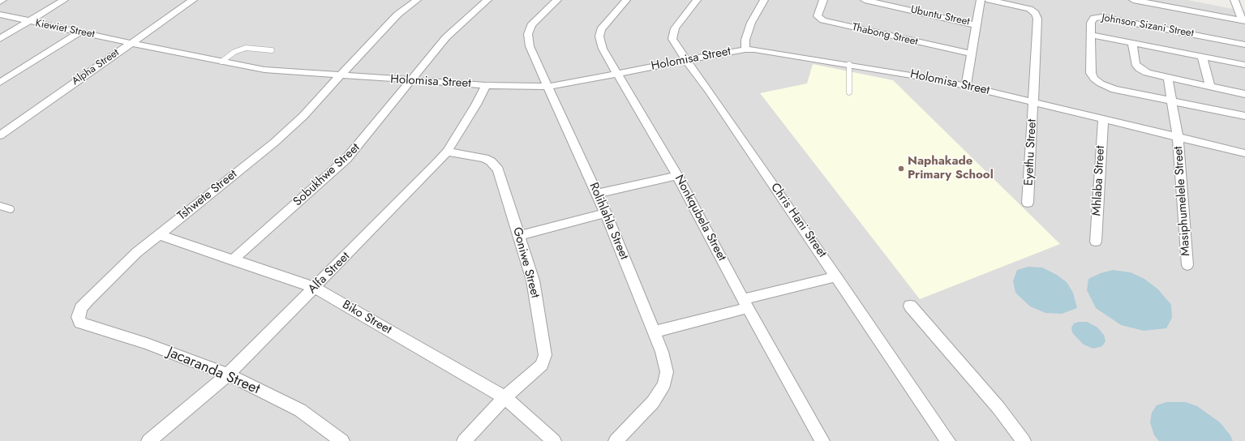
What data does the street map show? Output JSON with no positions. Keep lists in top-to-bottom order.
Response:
{
  "streets": {
    "street": [
      "Ubuntu Street",
      "Johnson Sizani Street",
      "Kiewiet Street",
      "Thabong Street",
      "Holomisa Street",
      "Alpha Street",
      "Eyethu Street",
      "Sobukhwe Street",
      "Mhlaba Street",
      "Tshwete Street",
      "Masiphumelele Street",
      "Nonkqubela Street",
      "Chris Hani Street",
      "Rolihlahla Street",
      "Goniwe Street",
      "Alfa Street",
      "Biko Street",
      "Jacaranda Street"
    ]
  },
  "crossings": [
    ["Johnson Sizani Street", "Masiphumelele Street"],
    ["Kiewiet Street", "Holomisa Street"],
    ["Kiewiet Street", "Alpha Street"],
    ["Holomisa Street", "Alpha Street"],
    ["Holomisa Street", "Eyethu Street"],
    ["Holomisa Street", "Sobukhwe Street"],
    ["Holomisa Street", "Mhlaba Street"],
    ["Holomisa Street", "Tshwete Street"],
    ["Holomisa Street", "Masiphumelele Street"],
    ["Holomisa Street", "Nonkqubela Street"],
    ["Holomisa Street", "Chris Hani Street"],
    ["Holomisa Street", "Rolihlahla Street"],
    ["Holomisa Street", "Alfa Street"],
    ["Sobukhwe Street", "Biko Street"],
    ["Tshwete Street", "Biko Street"],
    ["Tshwete Street", "Jacaranda Street"],
    ["Goniwe Street", "Alfa Street"],
    ["Goniwe Street", "Biko Street"],
    ["Alfa Street", "Biko Street"],
    ["Alfa Street", "Jacaranda Street"]
  ],
  "places": ["Naphakade Primary School"]
}
